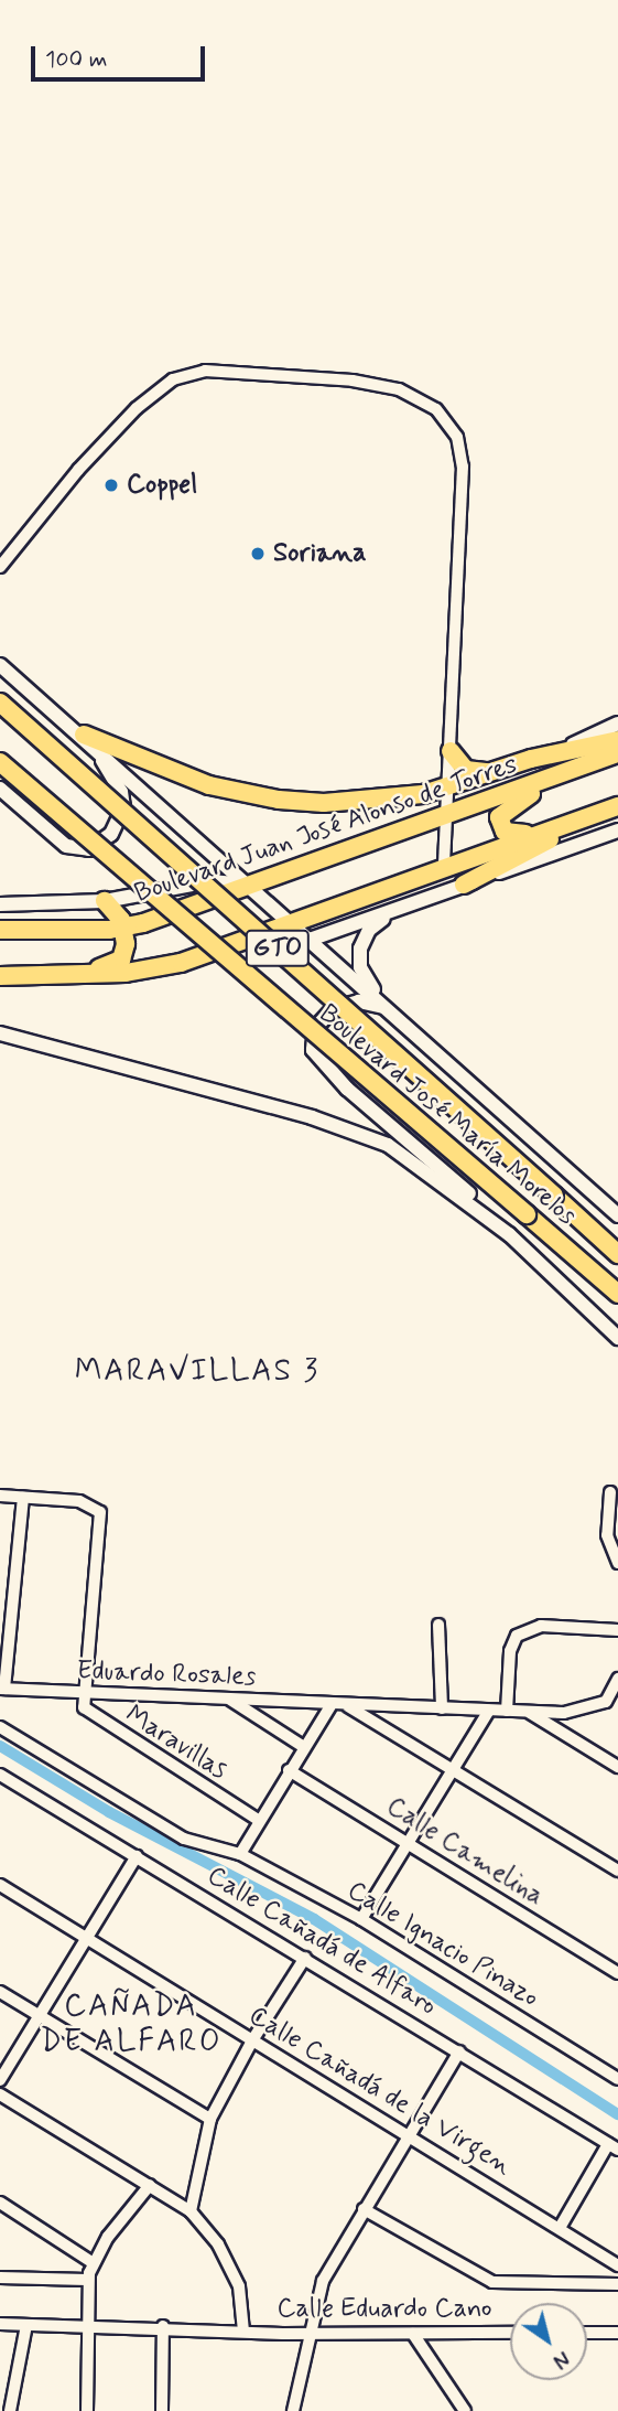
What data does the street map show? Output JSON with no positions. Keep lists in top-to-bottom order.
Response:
{
  "streets": {
    "main road": ["Boulevard Juan José Alonso de Torres", "GTO", "Boulevard José María Morelos"],
    "street": [
      "Eduardo Rosales",
      "Maravillas",
      "Calle Camelina",
      "Calle Cañadá de Alfaro",
      "Calle Ignacio Pinazo",
      "Calle Cañadá de la Virgen",
      "Calle Eduardo Cano"
    ]
  },
  "crossings": [
    ["Eduardo Rosales", "Maravillas"]
  ],
  "districts": ["MARAVILLAS 3", "CAÑADA DE ALFARO"],
  "places": ["Coppel", "Soriana"],
  "scale_bar": "100 m",
  "north": "bottom right"
}
